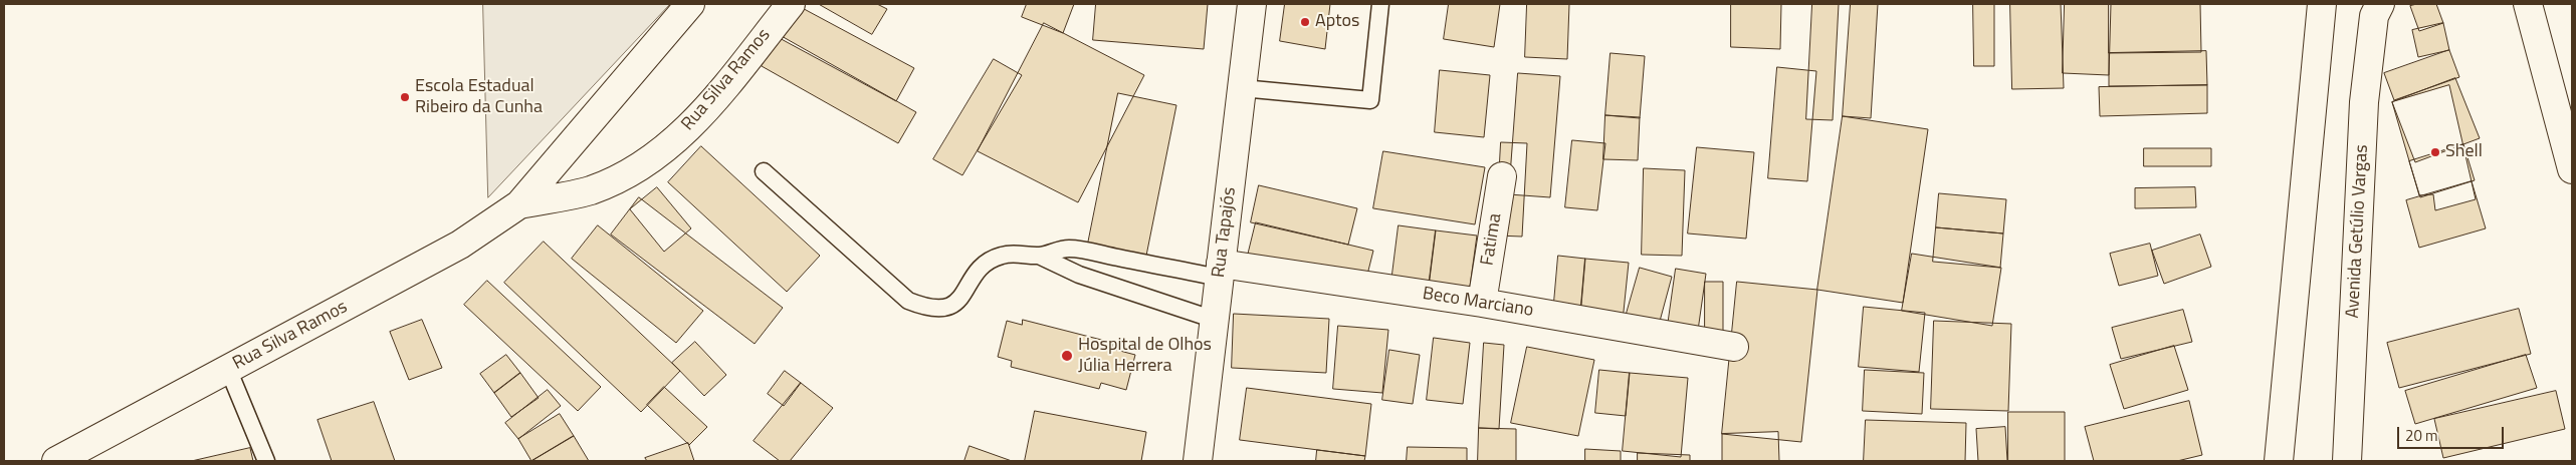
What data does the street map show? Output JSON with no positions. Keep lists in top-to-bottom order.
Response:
{
  "streets": {
    "street": [
      "Rua Silva Ramos",
      "Avenida Getúlio Vargas",
      "Rua Tapajós",
      "Fatima",
      "Beco Marciano"
    ]
  },
  "crossings": [
    ["Rua Tapajós", "Beco Marciano"],
    ["Fatima", "Beco Marciano"]
  ],
  "places": [
    "Aptos",
    "Escola Estadual Ribeiro da Cunha",
    "Shell",
    "Hospital de Olhos Júlia Herrera"
  ],
  "scale_bar": "20 m"
}
